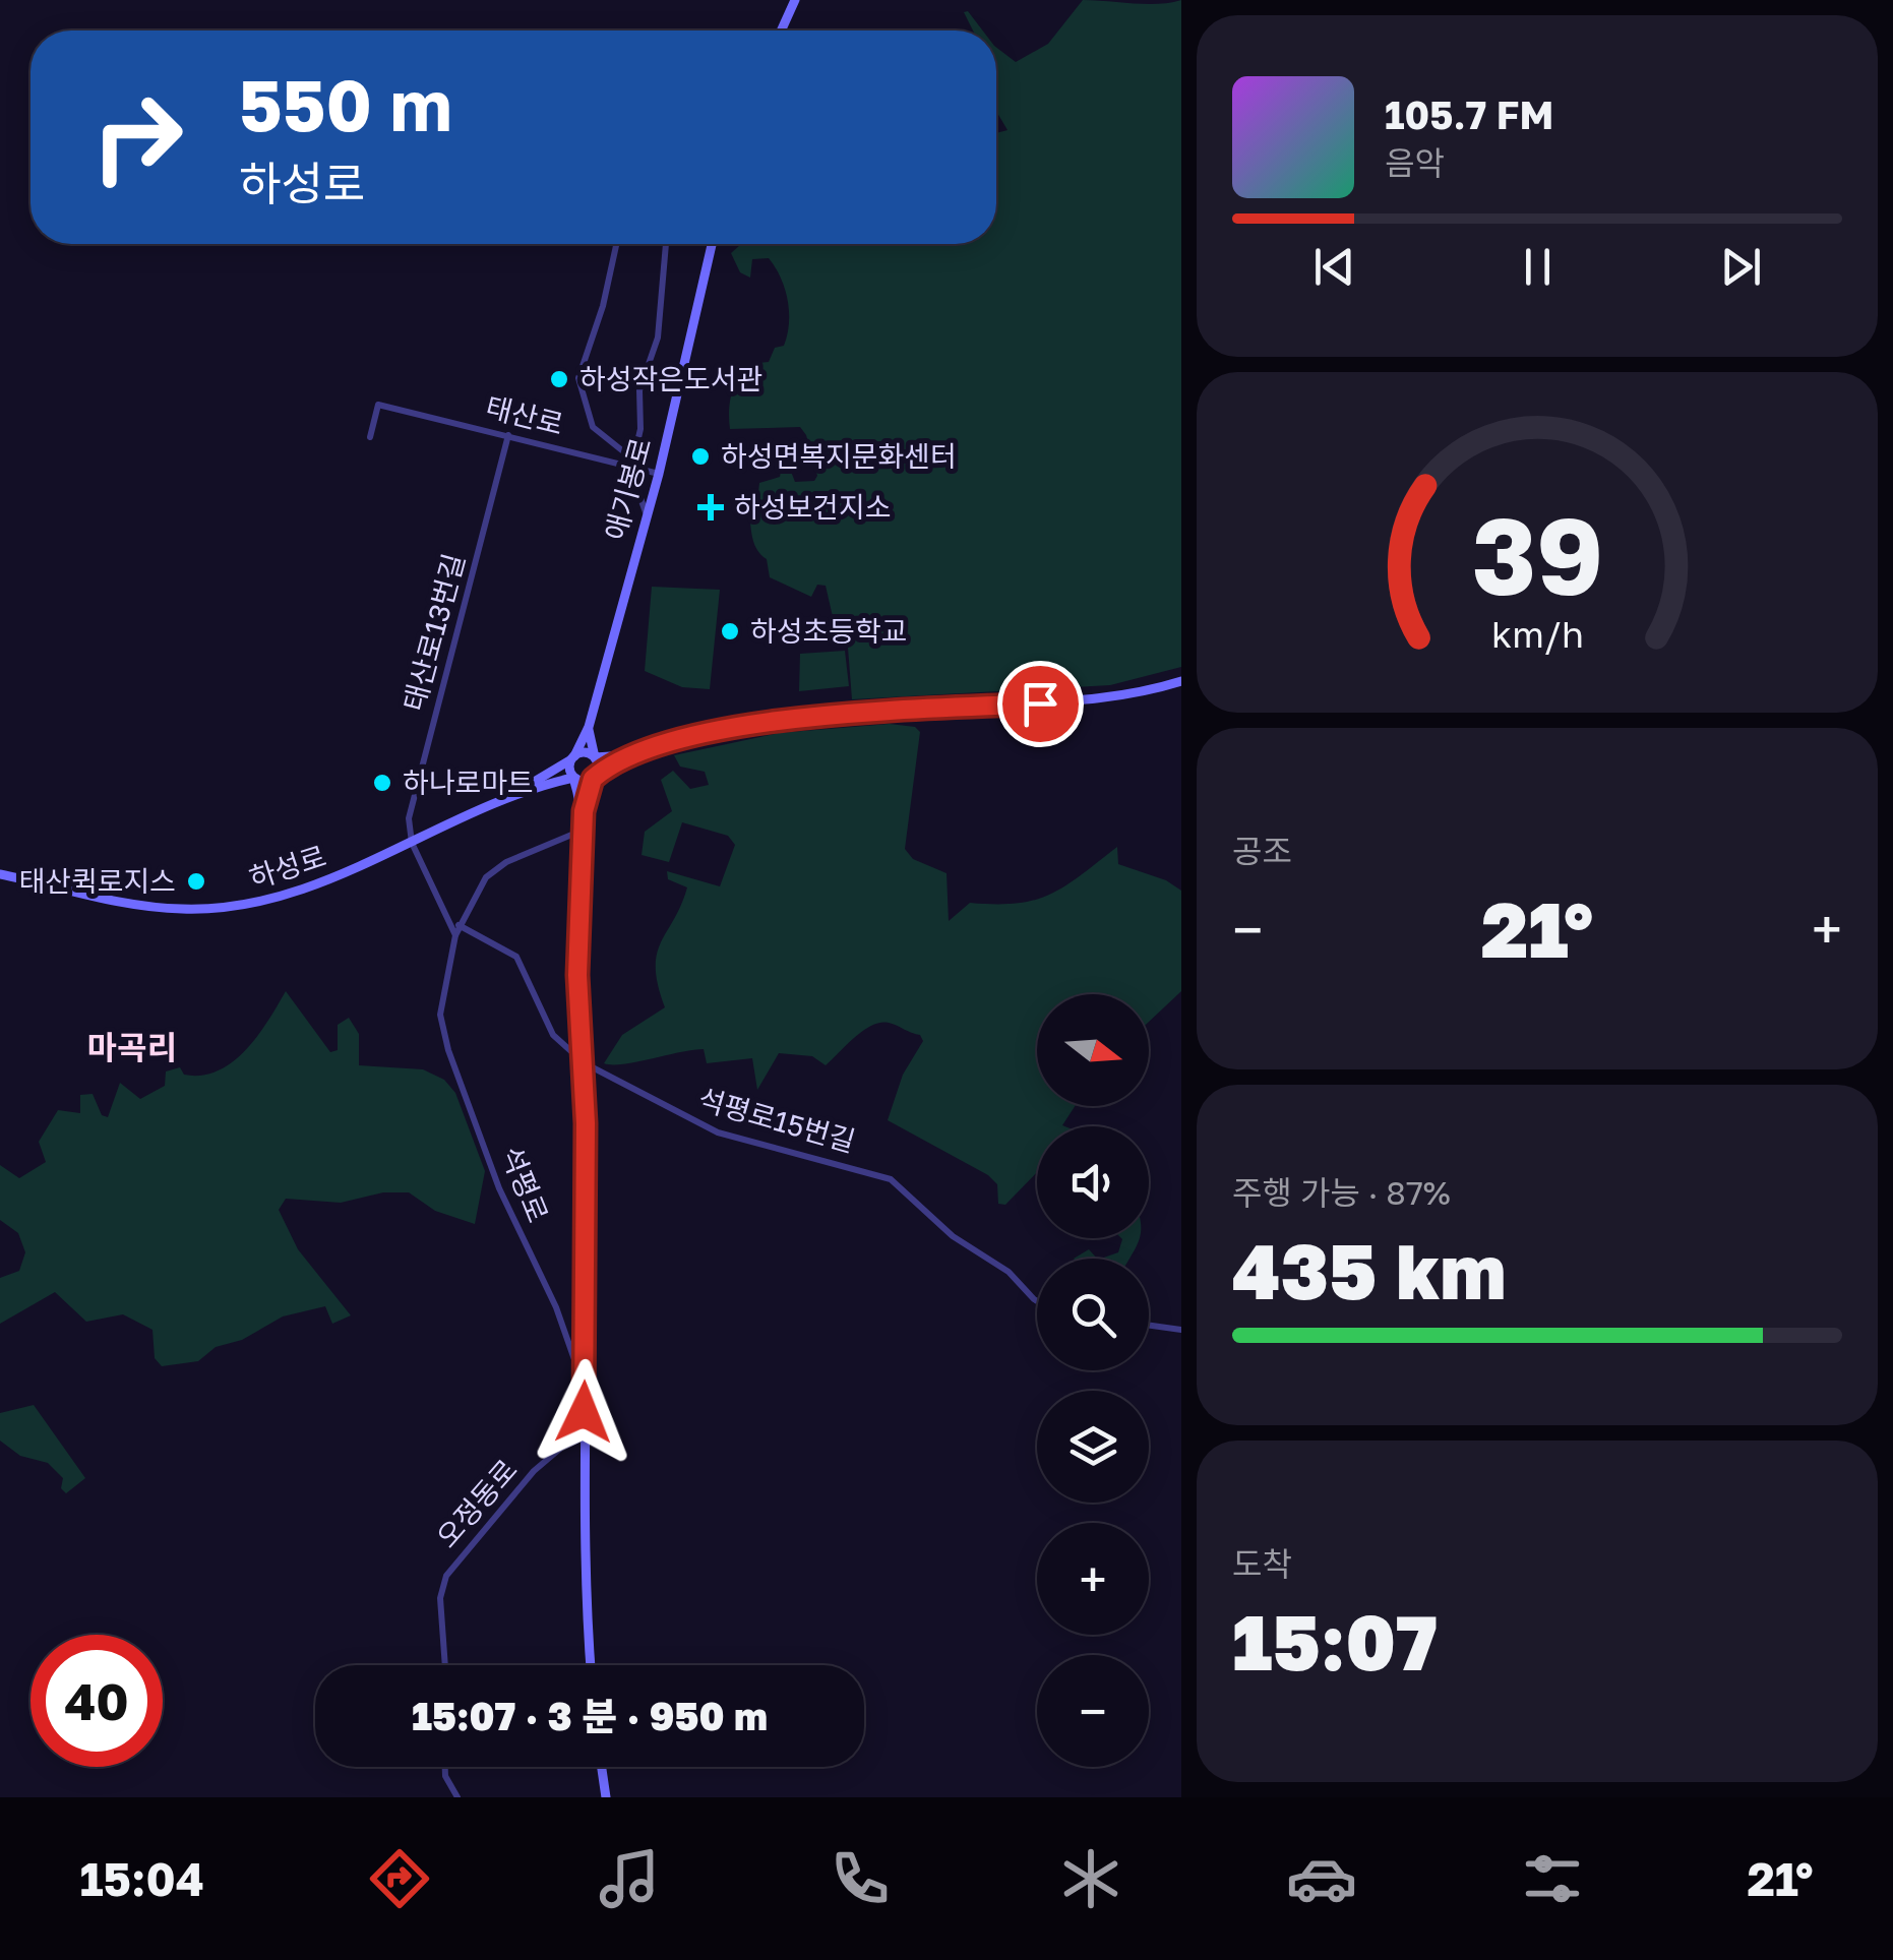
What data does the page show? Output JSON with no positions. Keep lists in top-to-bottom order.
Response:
{
  "streets": {
    "street": [
      "태산로",
      "애기봉로",
      "태산로13번길",
      "하성로",
      "석평로15번길",
      "석평로",
      "오정동로"
    ]
  },
  "crossings": [
    ["태산로", "애기봉로"],
    ["태산로", "태산로13번길"],
    ["태산로13번길", "하성로"],
    ["석평로15번길", "석평로"],
    ["석평로", "오정동로"]
  ],
  "districts": ["마곡리"],
  "places": {
    "other": [
      "하성작은도서관",
      "하성면복지문화센터",
      "하성초등학교",
      "하나로마트",
      "태산퀵로지스"
    ],
    "health": ["하성보건지소"]
  },
  "north": "right",
  "page": {
    "turn": ["550 m", "하성로"],
    "song": ["105.7 FM", "음악"],
    "tile": [
      "공조",
      ["주행 가능 · 87%", "435 km"],
      ["도착", "15:07"]
    ],
    "heat": ["−", "21°", "+"],
    "map_buttons": ["+", "−"],
    "limit": "40",
    "trip": "15:07 · 3 분 · 950 m",
    "tabs": ["15:04", "21°"],
    "gauge": ["39", "km/h"]
  }
}
